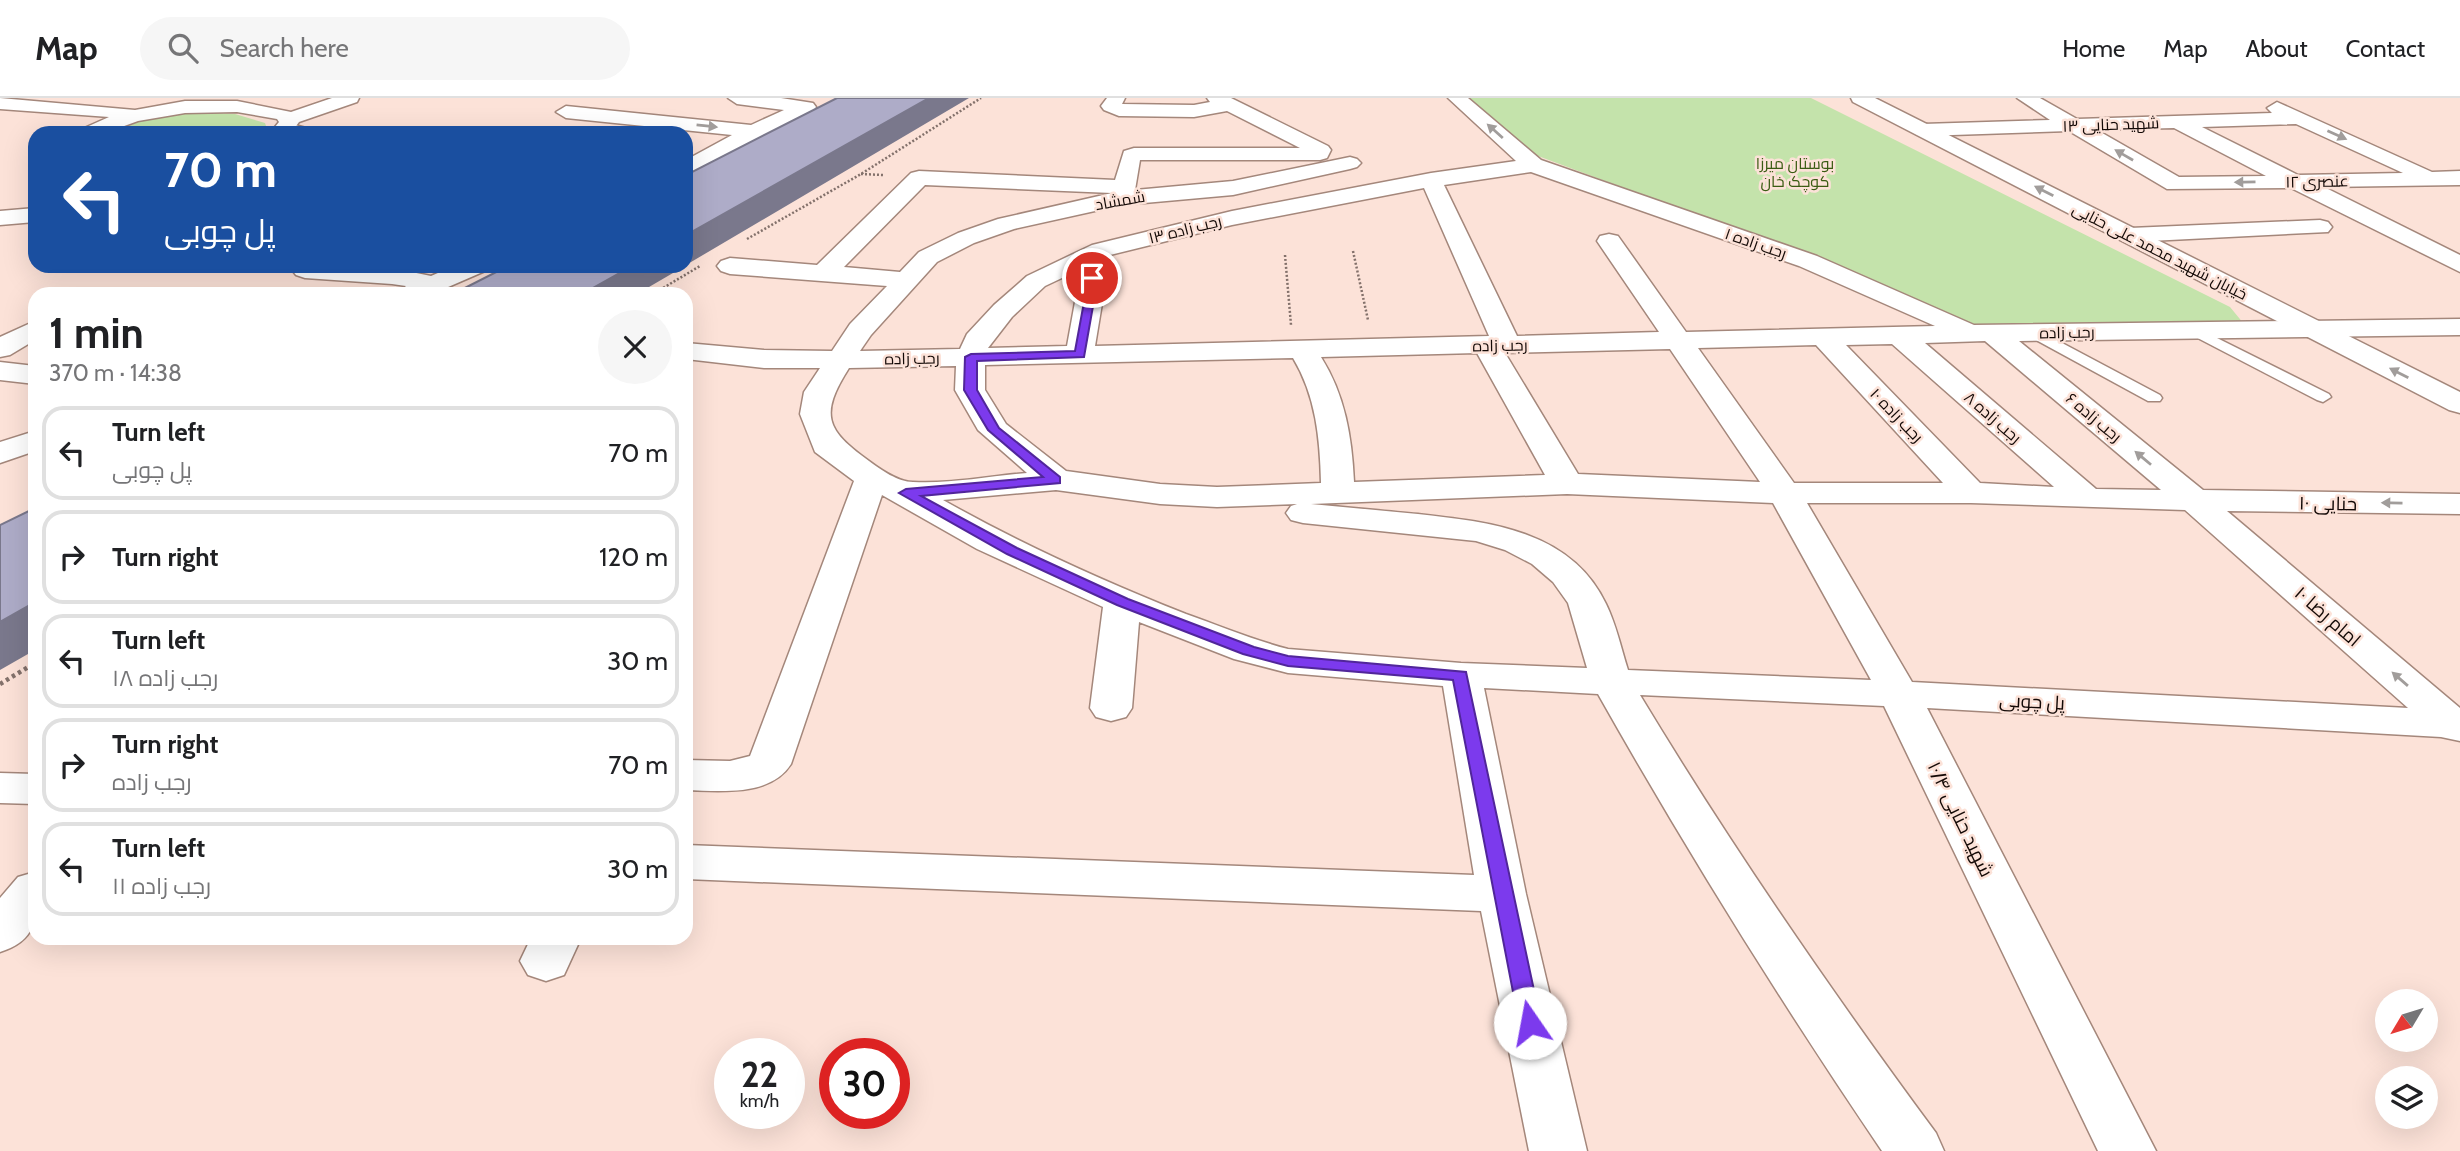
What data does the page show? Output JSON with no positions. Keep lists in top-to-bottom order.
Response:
{
  "streets": {
    "street": [
      "شهید حنایی ۱۳",
      "عنصری ۱۲",
      "شمشاد",
      "رجب زاده ۱۳",
      "رجب زاده ۱",
      "خیابان شهید محمد علی حنایی",
      "رجب زاده",
      "رجب زاده ۱۰",
      "رجب زاده ۸",
      "رجب زاده ۶",
      "حنایی ۱۰",
      "امام رضا ۱۰",
      "پل چوبی",
      "شهید حنایی ۱۰/۴"
    ]
  },
  "crossings": [
    ["شهید حنایی ۱۳", "عنصری ۱۲"],
    ["شهید حنایی ۱۳", "خیابان شهید محمد علی حنایی"],
    ["شمشاد", "رجب زاده"],
    ["رجب زاده ۱۳", "رجب زاده ۱"],
    ["رجب زاده ۱۳", "رجب زاده"],
    ["رجب زاده ۱", "رجب زاده"],
    ["رجب زاده ۱", "رجب زاده ۶"],
    ["خیابان شهید محمد علی حنایی", "رجب زاده"],
    ["رجب زاده", "رجب زاده ۱۰"],
    ["رجب زاده", "رجب زاده ۸"],
    ["رجب زاده", "رجب زاده ۶"],
    ["رجب زاده", "شهید حنایی ۱۰/۴"],
    ["رجب زاده ۱۰", "حنایی ۱۰"],
    ["رجب زاده ۸", "حنایی ۱۰"],
    ["رجب زاده ۶", "حنایی ۱۰"],
    ["رجب زاده ۶", "امام رضا ۱۰"],
    ["حنایی ۱۰", "امام رضا ۱۰"],
    ["حنایی ۱۰", "شهید حنایی ۱۰/۴"],
    ["امام رضا ۱۰", "پل چوبی"],
    ["پل چوبی", "شهید حنایی ۱۰/۴"]
  ],
  "one_way": ["امام رضا ۱۰"],
  "parks": ["بوستان میرزا کوچک خان"],
  "north": "bottom left",
  "page": {
    "header": "Map",
    "search": "Search here",
    "nav": [
      "Home",
      "Map",
      "About",
      "Contact"
    ],
    "turn": ["70 m", "پل چوبی"],
    "heading": ["1 min", "370 m · 14:38"],
    "list": [
      {
        "name": "Turn left",
        "note": "پل چوبی",
        "value": "70 m"
      },
      {
        "name": "Turn right",
        "value": "120 m"
      },
      {
        "name": "Turn left",
        "note": "رجب زاده ۱۸",
        "value": "30 m"
      },
      {
        "name": "Turn right",
        "note": "رجب زاده",
        "value": "70 m"
      },
      {
        "name": "Turn left",
        "note": "رجب زاده ۱۱",
        "value": "30 m"
      }
    ],
    "speed": "22 km/h",
    "limit": "30"
  }
}
